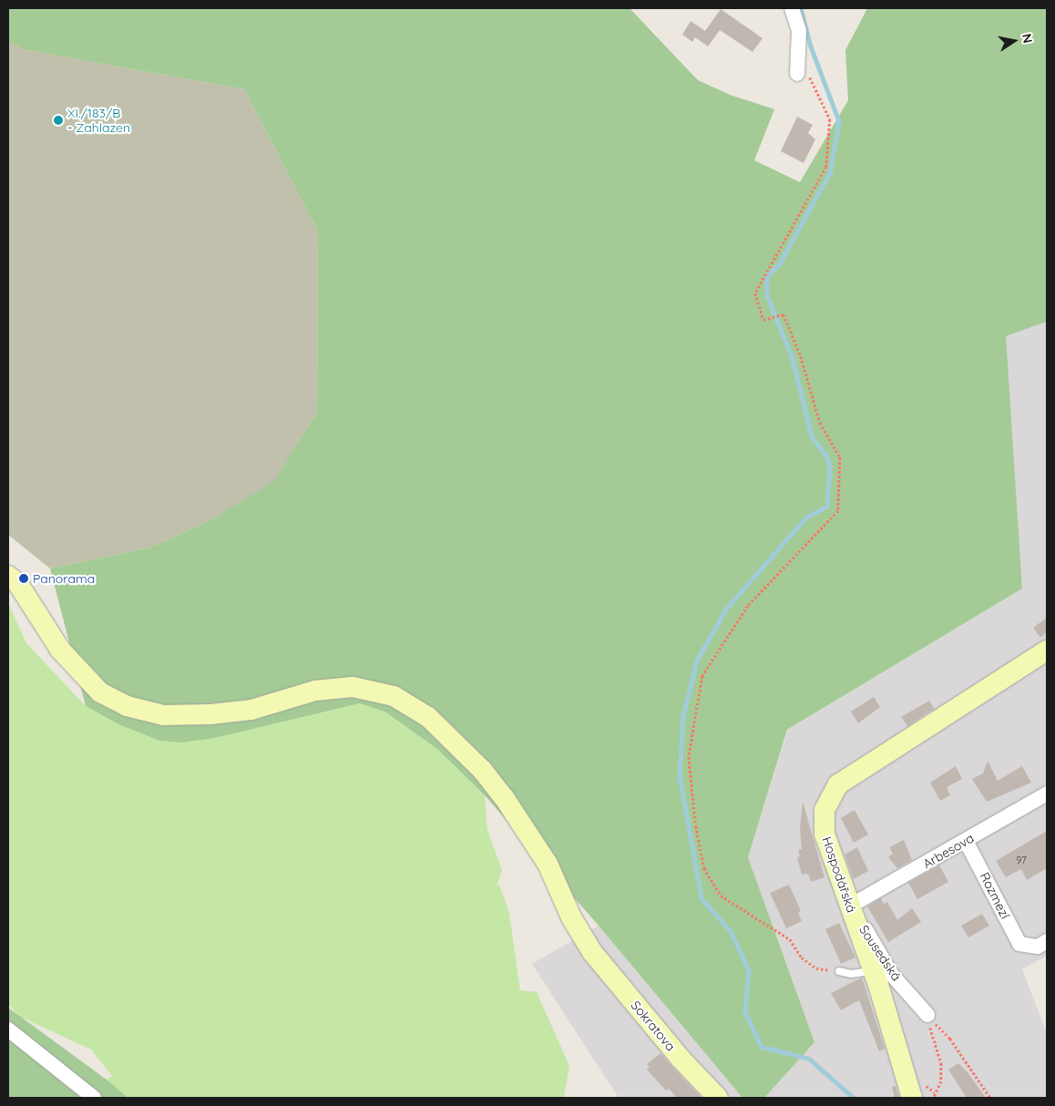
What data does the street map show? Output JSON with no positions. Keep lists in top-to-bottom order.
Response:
{
  "streets": {
    "street": [
      "Arbesova",
      "Hospodářská",
      "Rozmezí",
      "Sousedská",
      "Sokratova"
    ]
  },
  "crossings": [
    ["Arbesova", "Hospodářská"],
    ["Arbesova", "Rozmezí"],
    ["Arbesova", "Sousedská"],
    ["Hospodářská", "Sousedská"]
  ],
  "places": ["XI./183/B - Zahlazen", "Panorama"],
  "house_numbers": ["97"],
  "north": "right"
}
